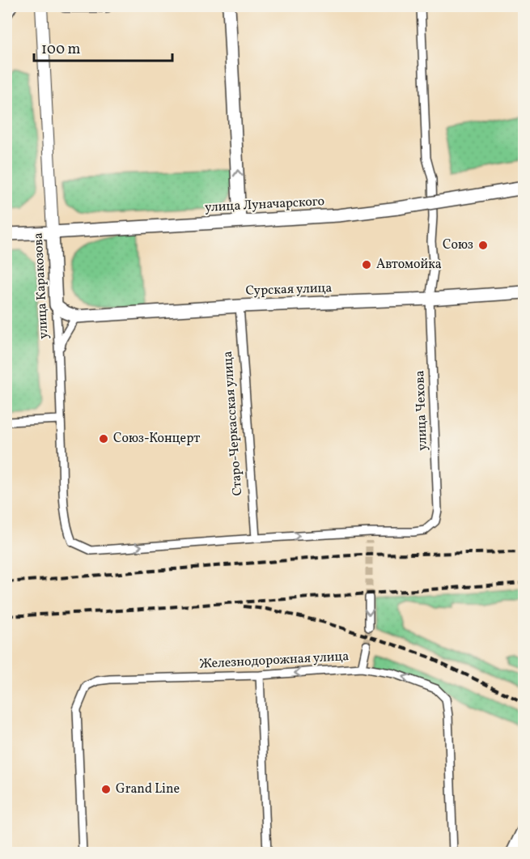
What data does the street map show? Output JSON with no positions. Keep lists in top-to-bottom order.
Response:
{
  "streets": {
    "main road": ["улица Луначарского", "улица Каракозова", "Сурская улица"],
    "street": ["улица Чехова", "Старо-Черкасская улица", "Железнодорожная улица"]
  },
  "crossings": [
    ["улица Луначарского", "улица Каракозова"],
    ["улица Каракозова", "Старо-Черкасская улица"],
    ["Сурская улица", "улица Чехова"],
    ["Сурская улица", "Старо-Черкасская улица"]
  ],
  "places": [
    "Союз",
    "Автомойка",
    "Союз-Концерт",
    "Grand Line"
  ],
  "scale_bar": "100 m"
}
